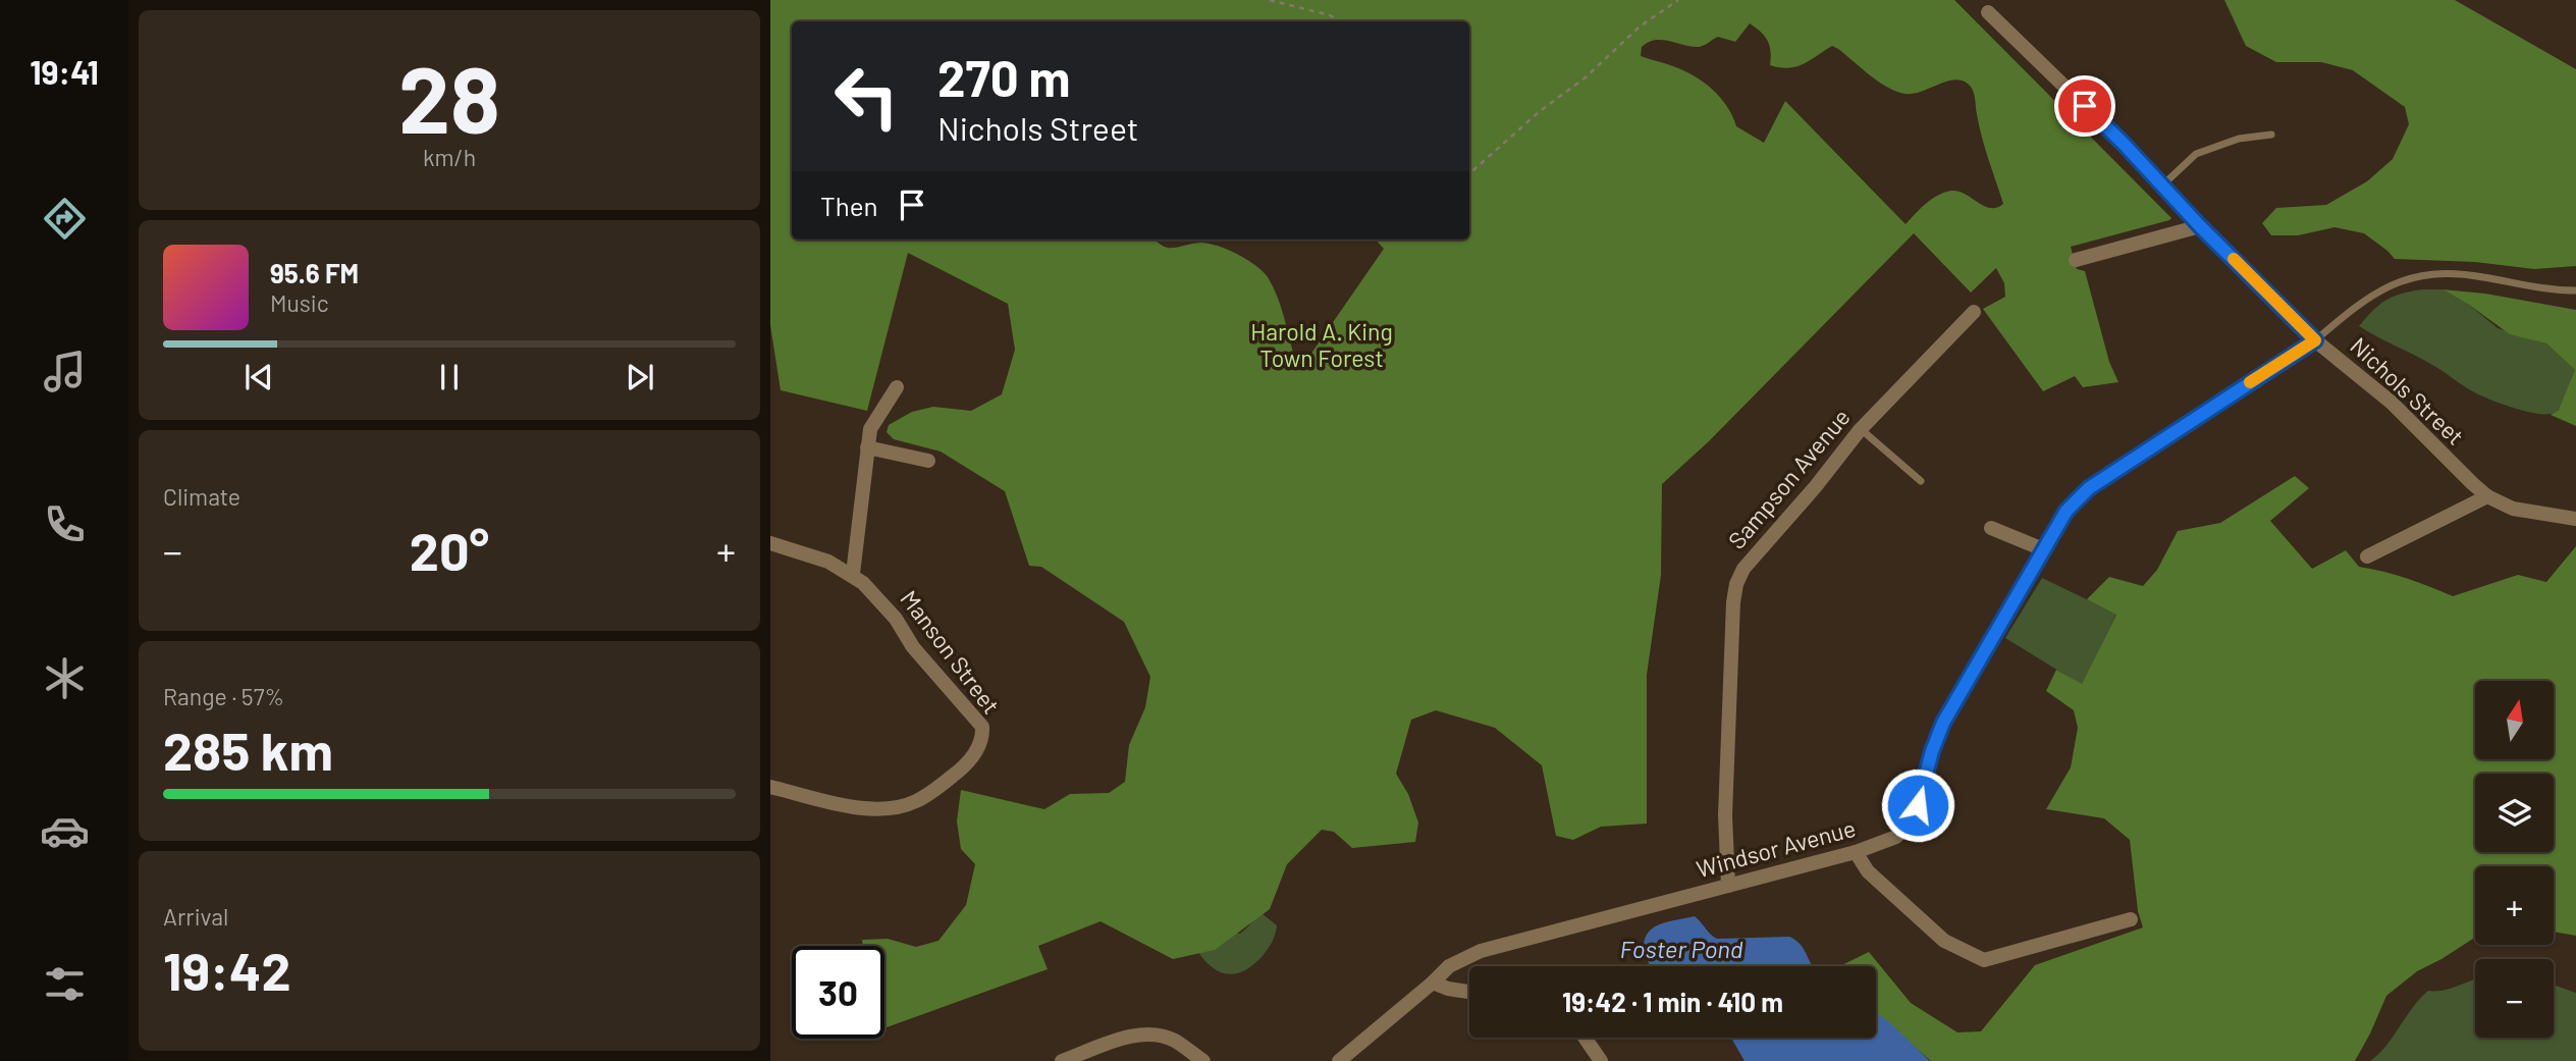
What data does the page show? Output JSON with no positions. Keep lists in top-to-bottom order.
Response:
{
  "streets": {
    "street": [
      "Nichols Street",
      "Sampson Avenue",
      "Manson Street",
      "Windsor Avenue"
    ]
  },
  "crossings": [
    ["Nichols Street", "Windsor Avenue"],
    ["Sampson Avenue", "Windsor Avenue"]
  ],
  "water": ["Foster Pond"],
  "parks": ["Harold A. King Town Forest"],
  "north": "top",
  "page": {
    "tabs": "19:41",
    "tile": [
      ["28", "km/h"],
      "Climate",
      ["Range · 57%", "285 km"],
      ["Arrival", "19:42"]
    ],
    "turn": ["270 m", "Nichols Street"],
    "then": "Then",
    "song": ["95.6 FM", "Music"],
    "heat": ["−", "20°", "+"],
    "map_buttons": ["+", "−"],
    "limit": "30",
    "trip": "19:42 · 1 min · 410 m"
  }
}
